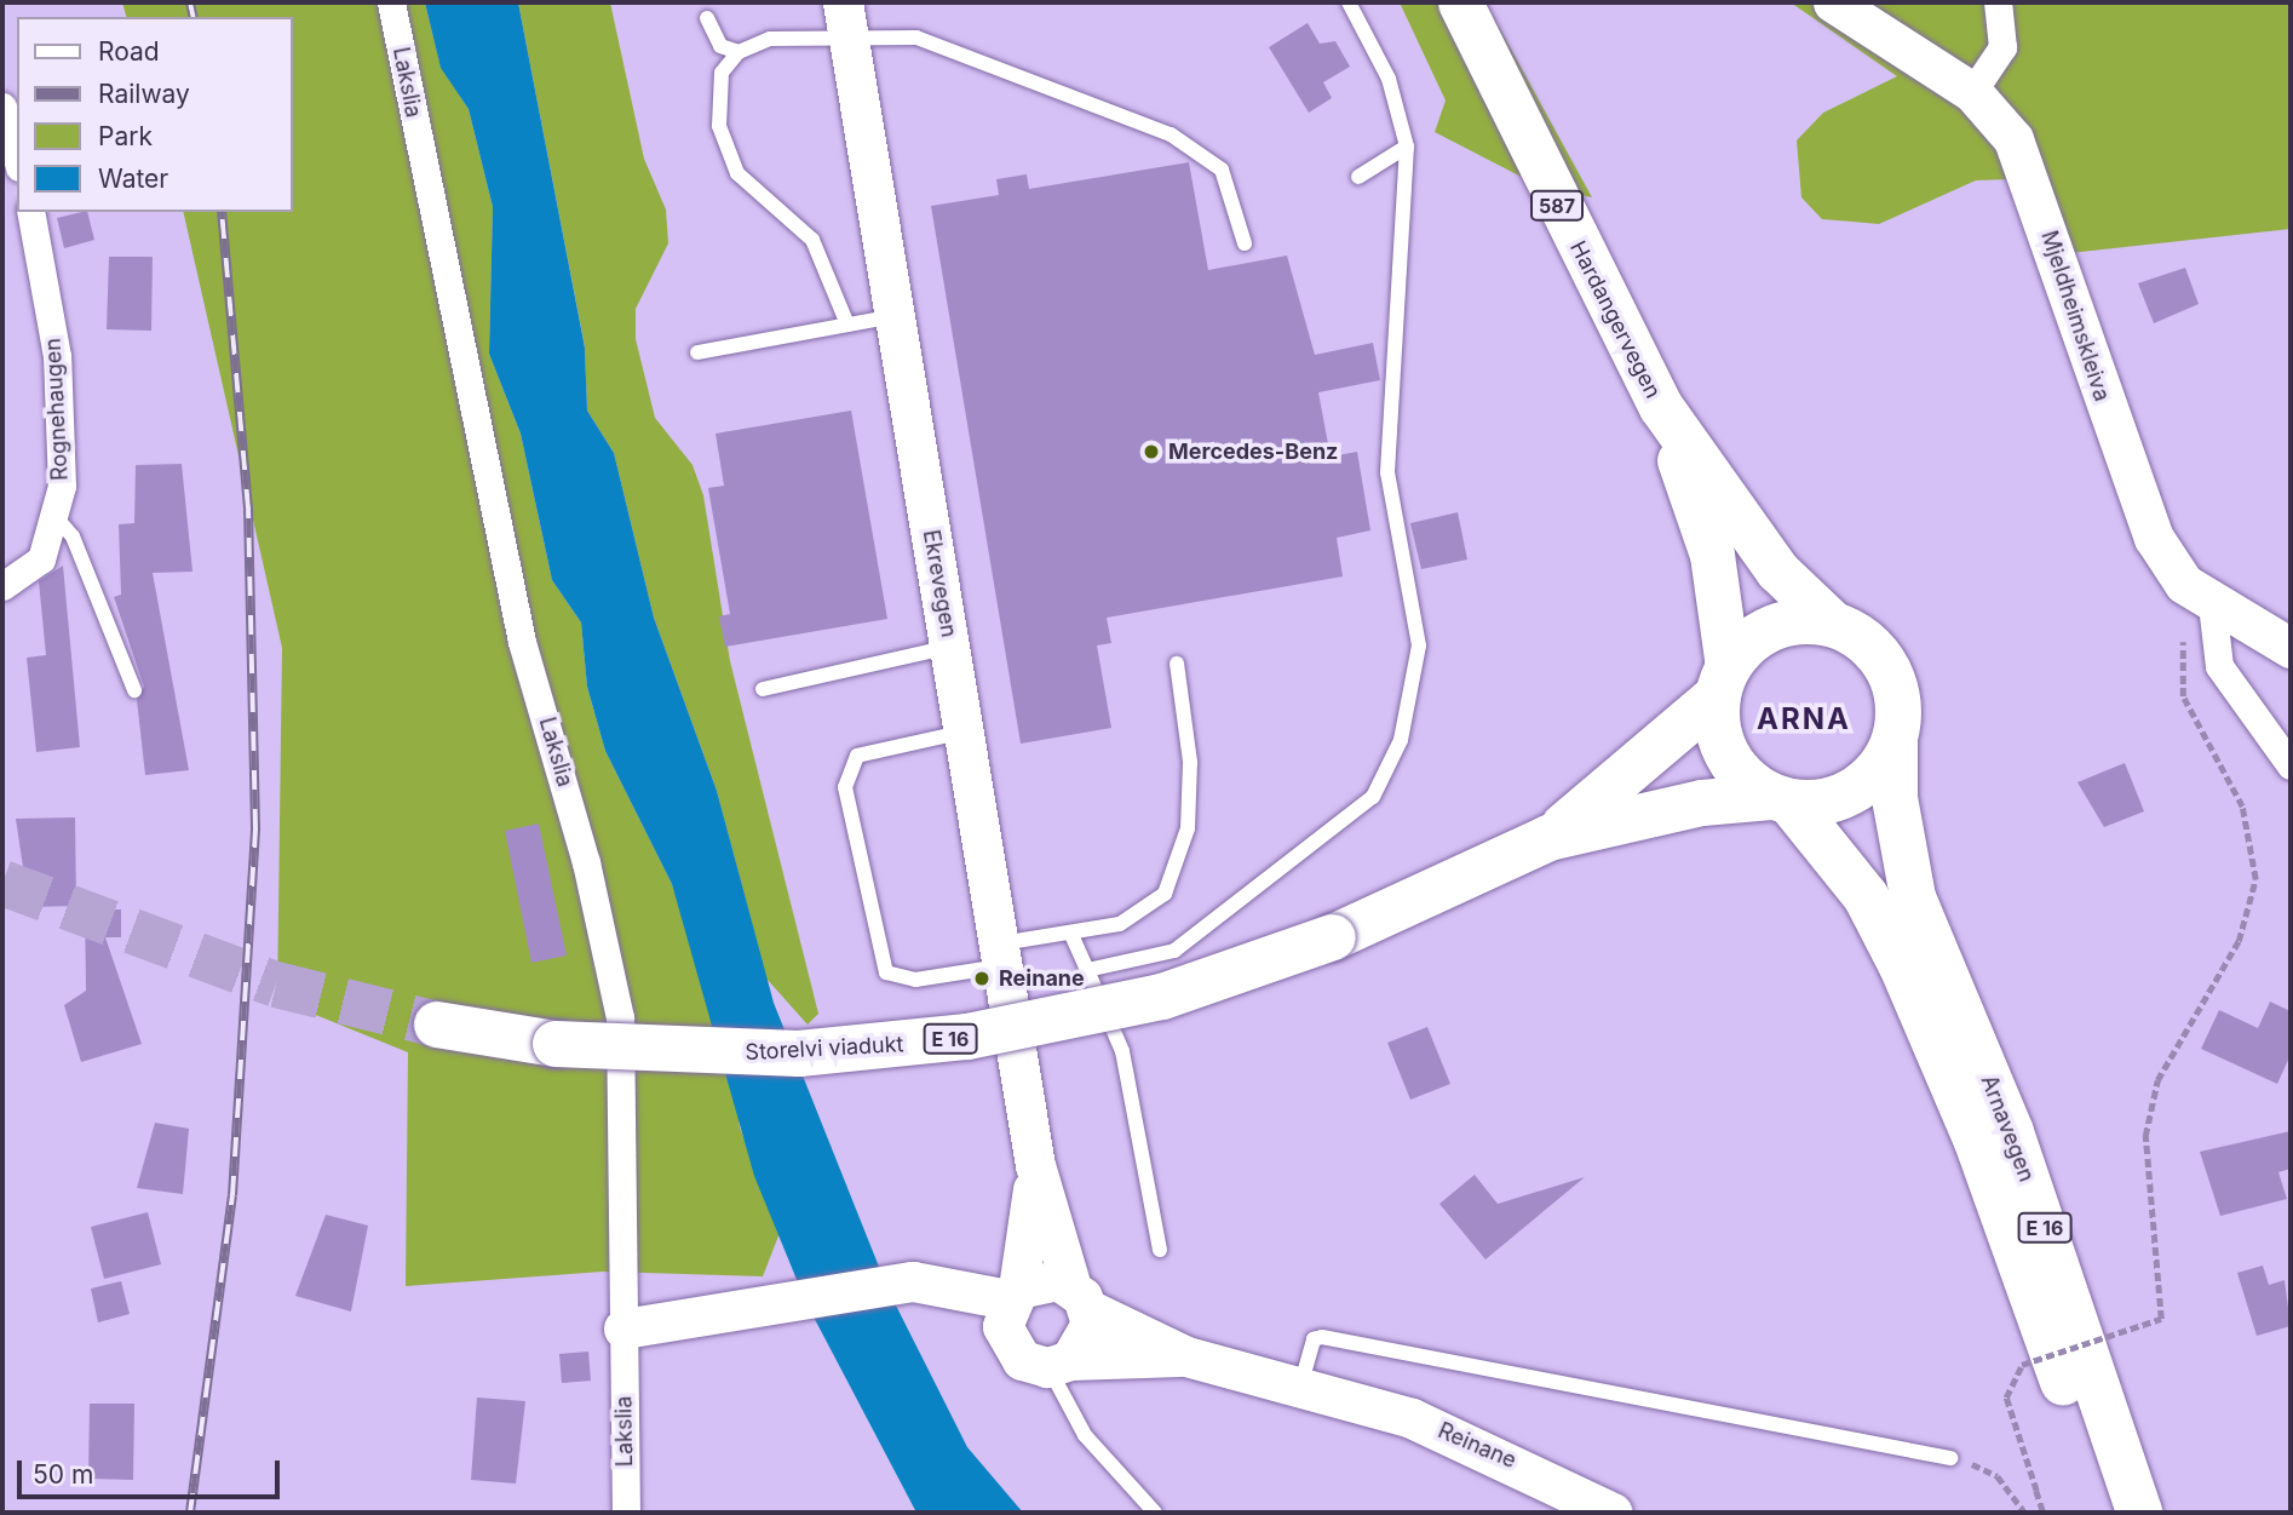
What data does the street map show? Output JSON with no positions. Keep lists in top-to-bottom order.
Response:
{
  "streets": {
    "highway": ["E 16", "Storelvi viadukt", "Arnavegen"],
    "main road": [
      "587",
      "Mjeldheimskleiva",
      "Hardangervegen",
      "Ekrevegen",
      "Reinane"
    ],
    "street": ["Lakslia", "Rognehaugen"]
  },
  "crossings": [
    ["Hardangervegen", "E 16"],
    ["Hardangervegen", "Arnavegen"],
    ["Ekrevegen", "Reinane"],
    ["E 16", "Storelvi viadukt"],
    ["E 16", "Arnavegen"]
  ],
  "districts": ["ARNA"],
  "places": ["Mercedes-Benz", "Reinane"],
  "legend": [
    "Road",
    "Railway",
    "Park",
    "Water"
  ],
  "scale_bar": "50 m"
}
